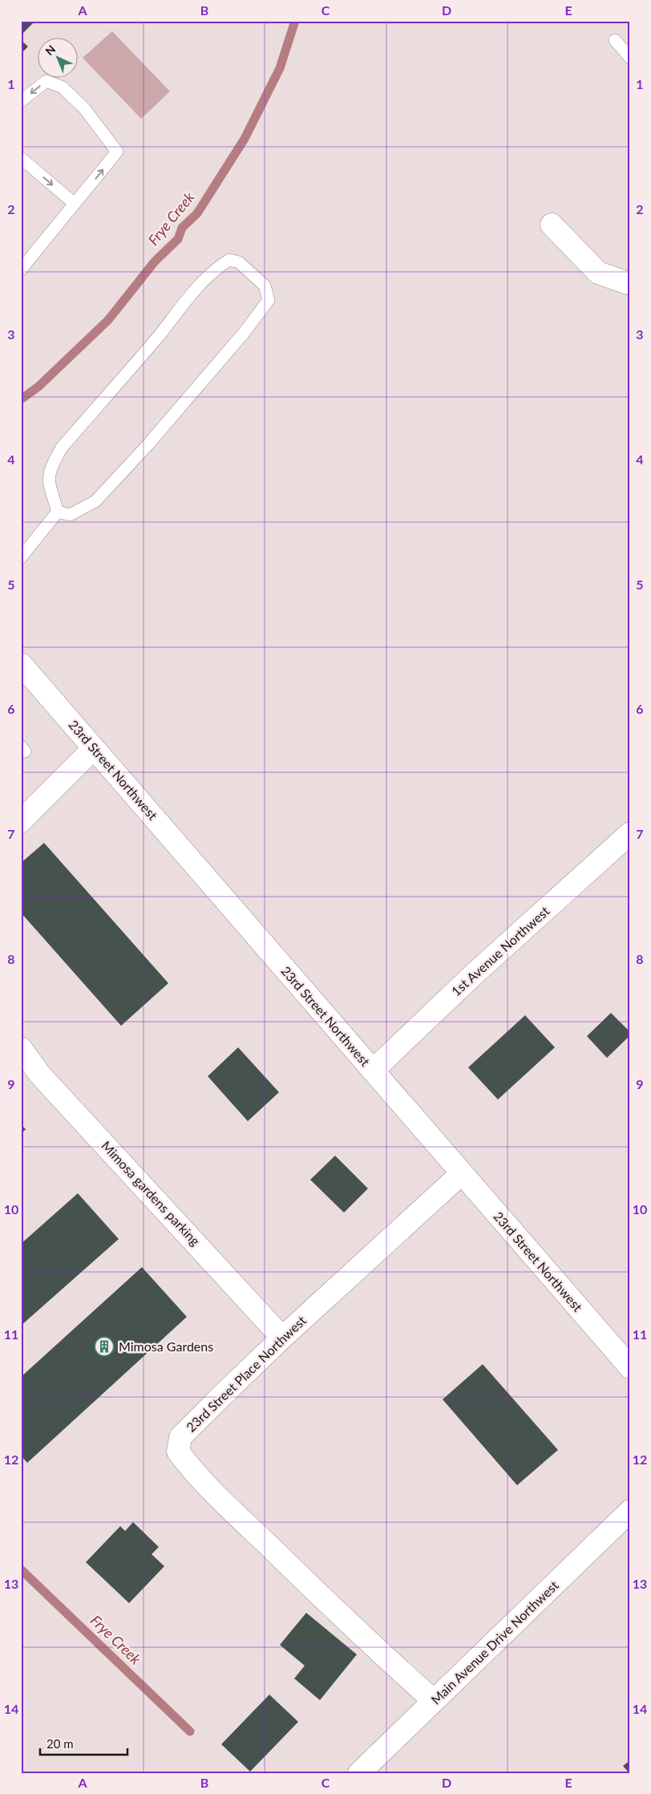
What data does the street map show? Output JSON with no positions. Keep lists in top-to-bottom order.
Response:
{
  "streets": {
    "street": [
      "23rd Street Northwest",
      "1st Avenue Northwest",
      "Mimosa gardens parking",
      "23rd Street Place Northwest",
      "Main Avenue Drive Northwest"
    ]
  },
  "crossings": [
    ["23rd Street Northwest", "1st Avenue Northwest"],
    ["23rd Street Northwest", "23rd Street Place Northwest"],
    ["Mimosa gardens parking", "23rd Street Place Northwest"],
    ["23rd Street Place Northwest", "Main Avenue Drive Northwest"]
  ],
  "water": ["Frye Creek"],
  "places": {
    "building": ["Mimosa Gardens"]
  },
  "scale_bar": "20 m",
  "north": "top left",
  "grid": {
    "columns": [
      "A",
      "B",
      "C",
      "D",
      "E"
    ],
    "rows": [
      "1",
      "2",
      "3",
      "4",
      "5",
      "6",
      "7",
      "8",
      "9",
      "10",
      "11",
      "12",
      "13",
      "14"
    ]
  }
}
